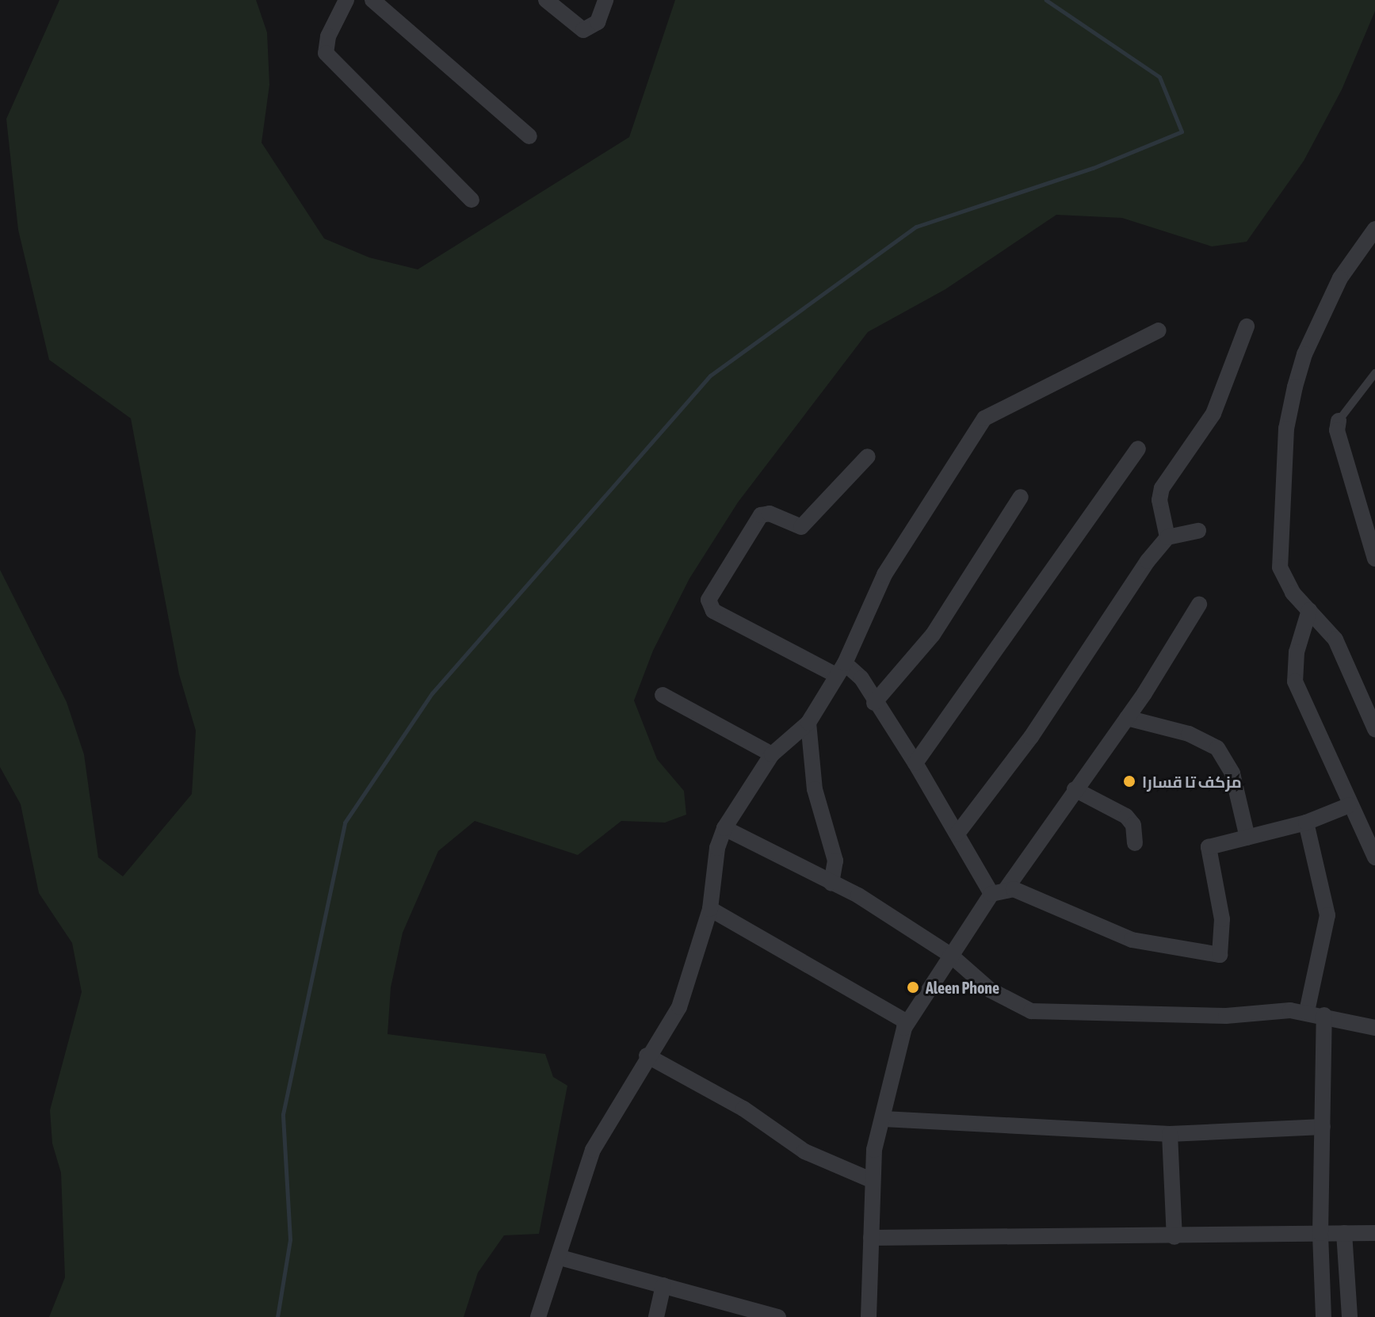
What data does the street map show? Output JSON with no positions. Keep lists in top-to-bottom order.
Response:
{
  "places": ["مزكف تا قسارا", "Aleen Phone"]
}
